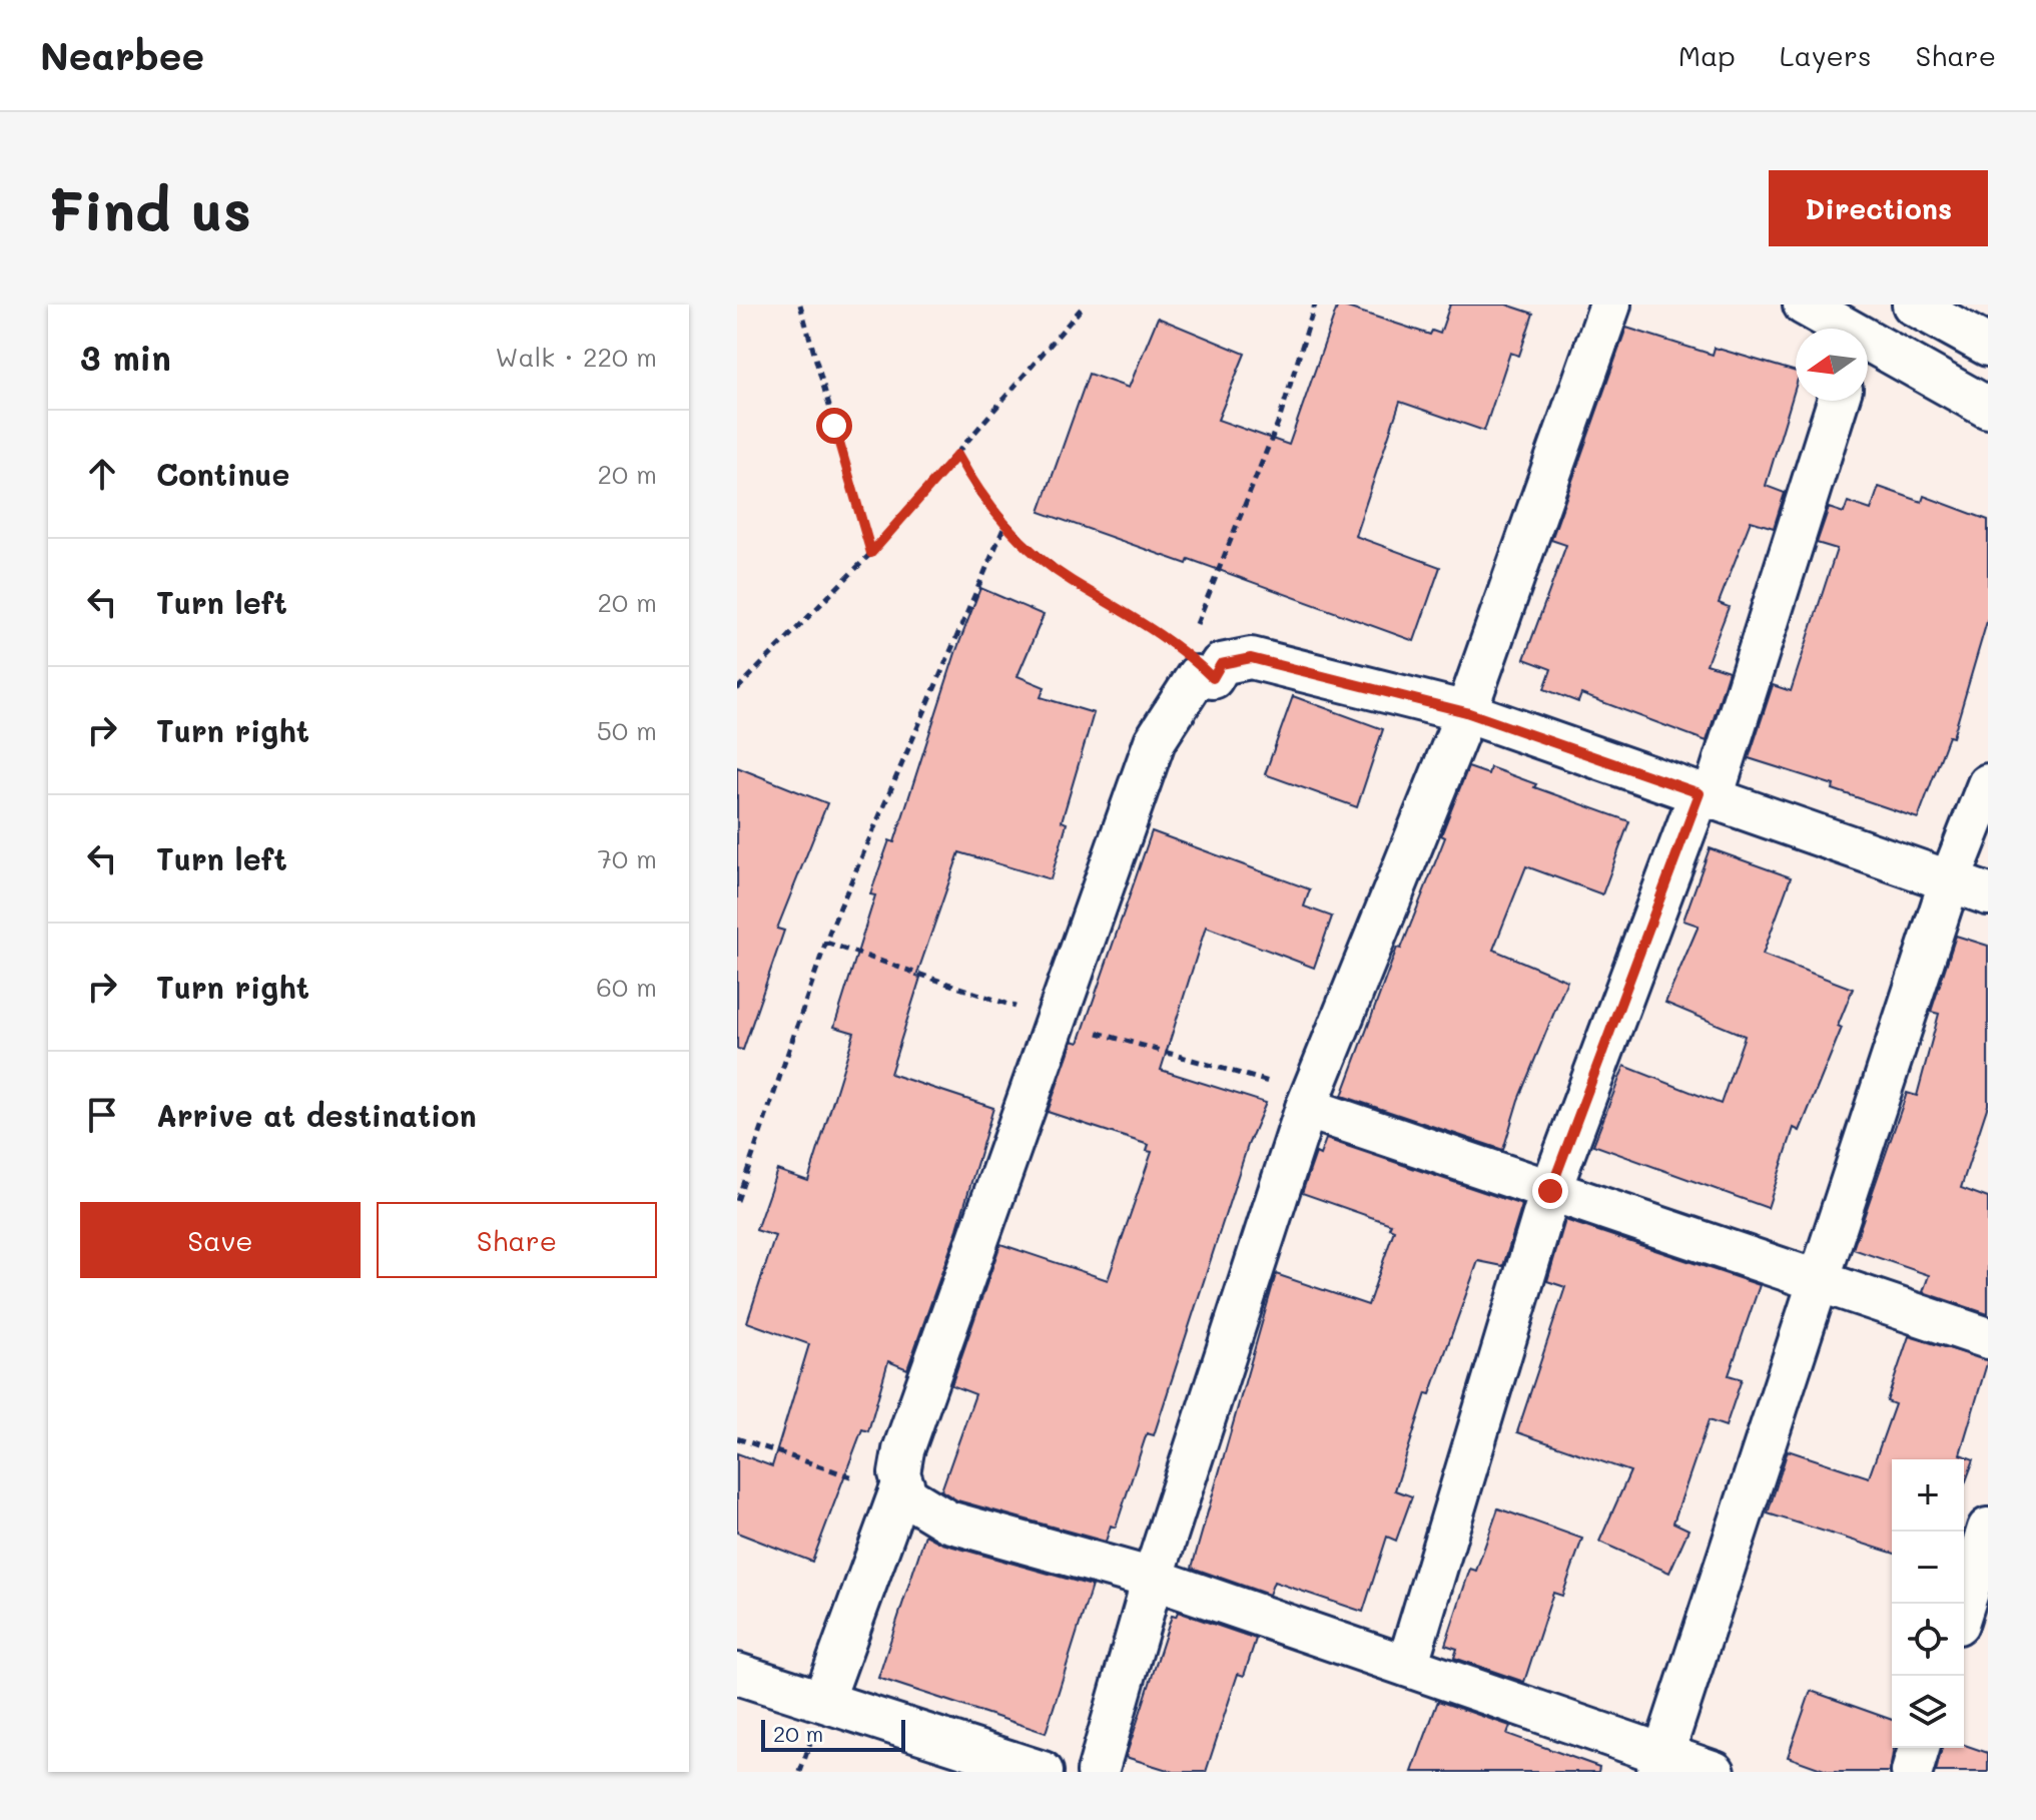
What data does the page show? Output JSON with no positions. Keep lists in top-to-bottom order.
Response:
{
  "scale_bar": "20 m",
  "north": "left",
  "page": {
    "header": "Nearbee",
    "nav": ["Map", "Layers", "Share"],
    "buttons": [
      "Directions",
      ["Save", "Share"]
    ],
    "title": "Find us",
    "heading": ["3 min", "Walk · 220 m"],
    "list": [
      ["Continue", "20 m"],
      ["Turn left", "20 m"],
      ["Turn right", "50 m"],
      ["Turn left", "70 m"],
      ["Turn right", "60 m"],
      "Arrive at destination"
    ],
    "map_buttons": ["+", "−"],
    "scale": "20 m"
  }
}
